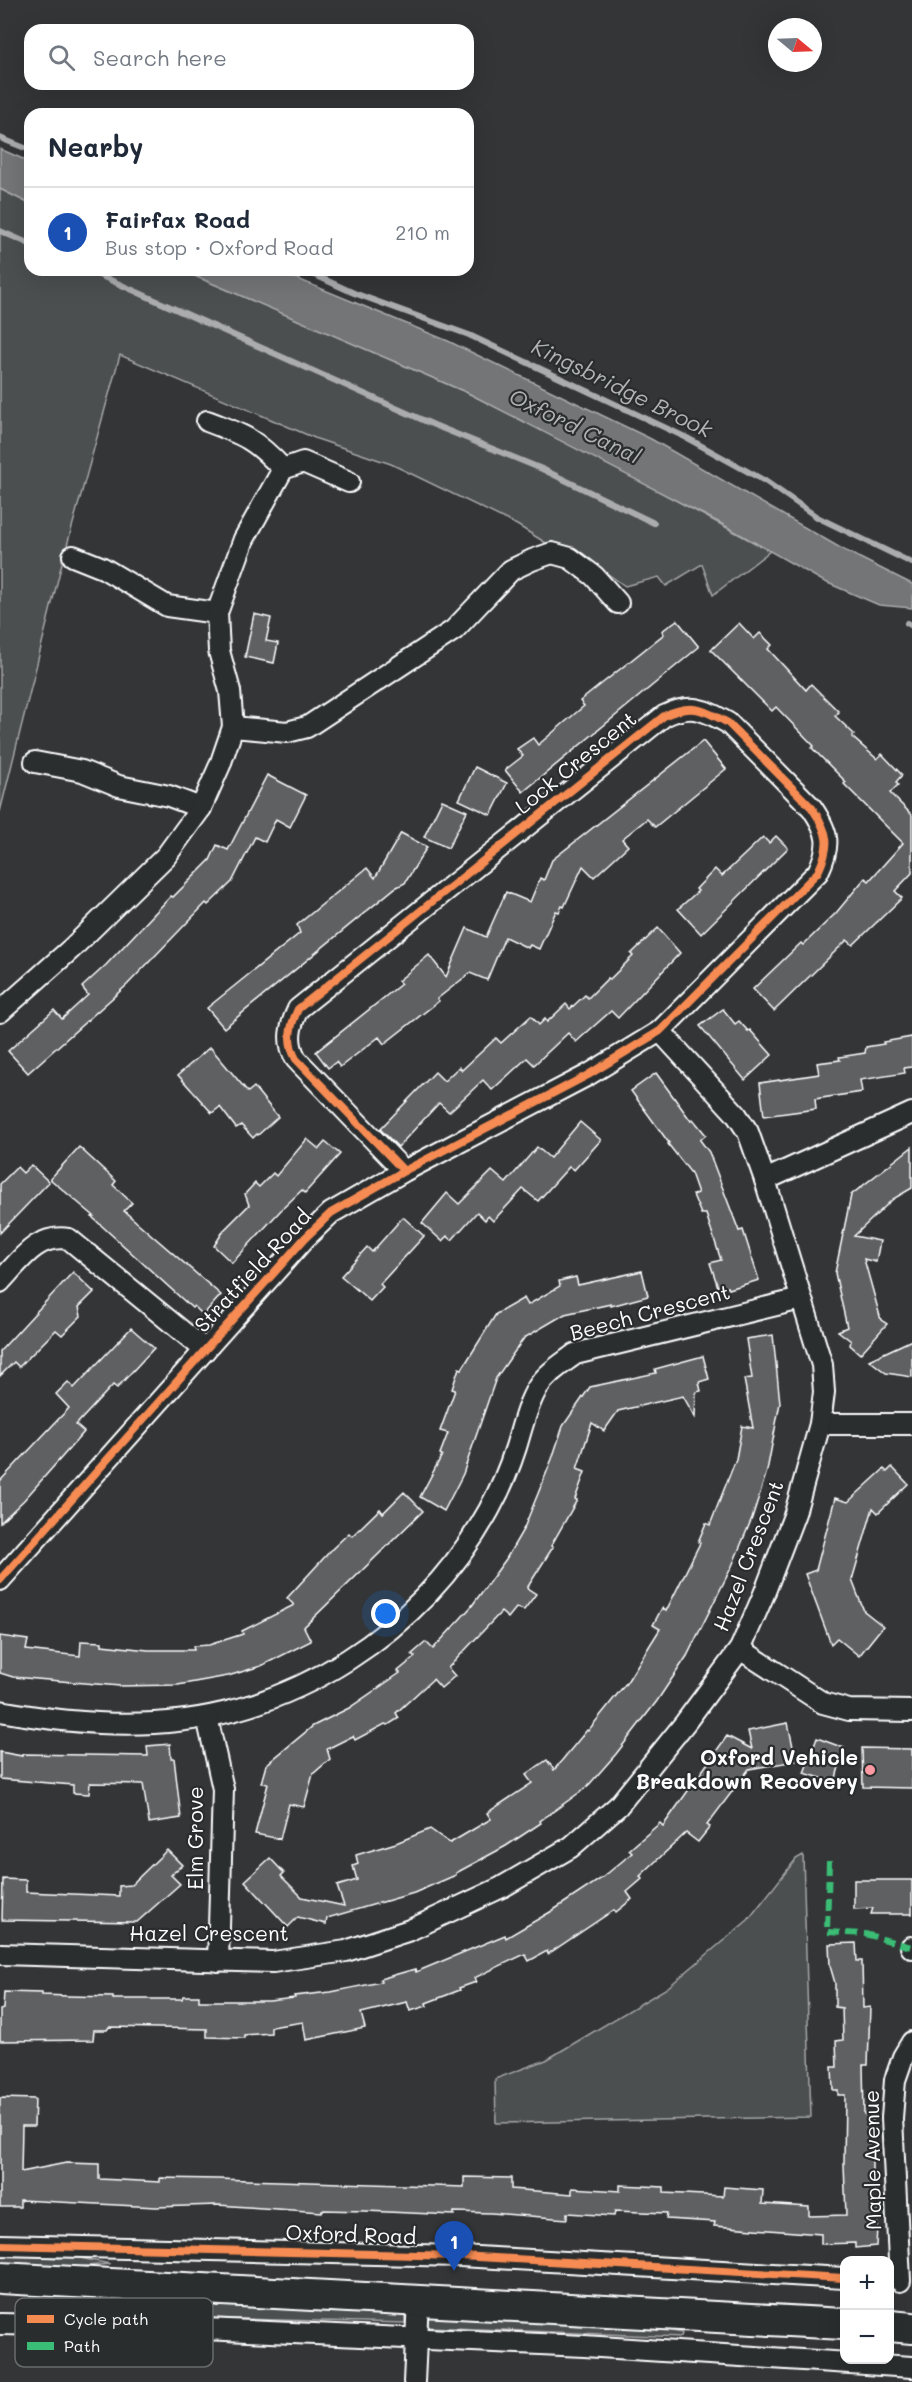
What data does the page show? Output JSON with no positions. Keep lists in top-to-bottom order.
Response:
{
  "streets": {
    "street": [
      "Lock Crescent",
      "Stratfield Road",
      "Beech Crescent",
      "Hazel Crescent",
      "Elm Grove",
      "Maple Avenue",
      "Oxford Road"
    ]
  },
  "crossings": [
    ["Lock Crescent", "Stratfield Road"],
    ["Lock Crescent", "Hazel Crescent"],
    ["Stratfield Road", "Hazel Crescent"],
    ["Beech Crescent", "Hazel Crescent"],
    ["Beech Crescent", "Elm Grove"],
    ["Hazel Crescent", "Elm Grove"]
  ],
  "water": ["Kingsbridge Brook", "Oxford Canal"],
  "places": ["Oxford Vehicle Breakdown Recovery"],
  "legend": ["Cycle path", "Path"],
  "north": "right",
  "page": {
    "search": "Search here",
    "heading": "Nearby",
    "list": [
      {
        "mark": "1",
        "name": "Fairfax Road",
        "note": "Bus stop · Oxford Road",
        "value": "210 m"
      }
    ],
    "pins": "1",
    "map_buttons": ["+", "−"]
  }
}
